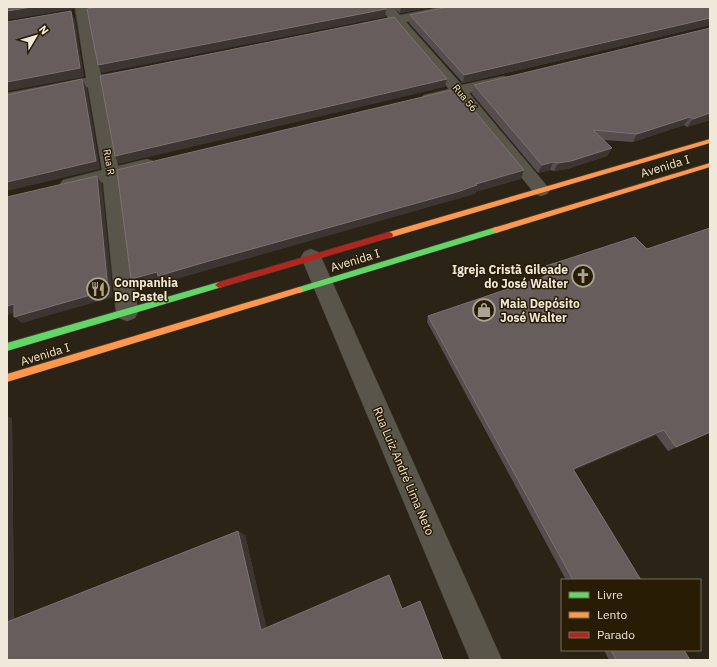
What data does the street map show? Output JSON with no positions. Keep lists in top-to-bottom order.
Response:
{
  "streets": {
    "street": [
      "Rua 56",
      "Rua R",
      "Avenida I",
      "Rua Luiz André Lima Neto"
    ]
  },
  "crossings": [
    ["Rua 56", "Avenida I"],
    ["Rua R", "Avenida I"],
    ["Avenida I", "Rua Luiz André Lima Neto"]
  ],
  "places": {
    "church": ["Igreja Cristã Gileade do José Walter"],
    "restaurant": ["Companhia Do Pastel"],
    "shop": ["Maia Depósito José Walter"]
  },
  "legend": ["Livre", "Lento", "Parado"],
  "north": "top right"
}
